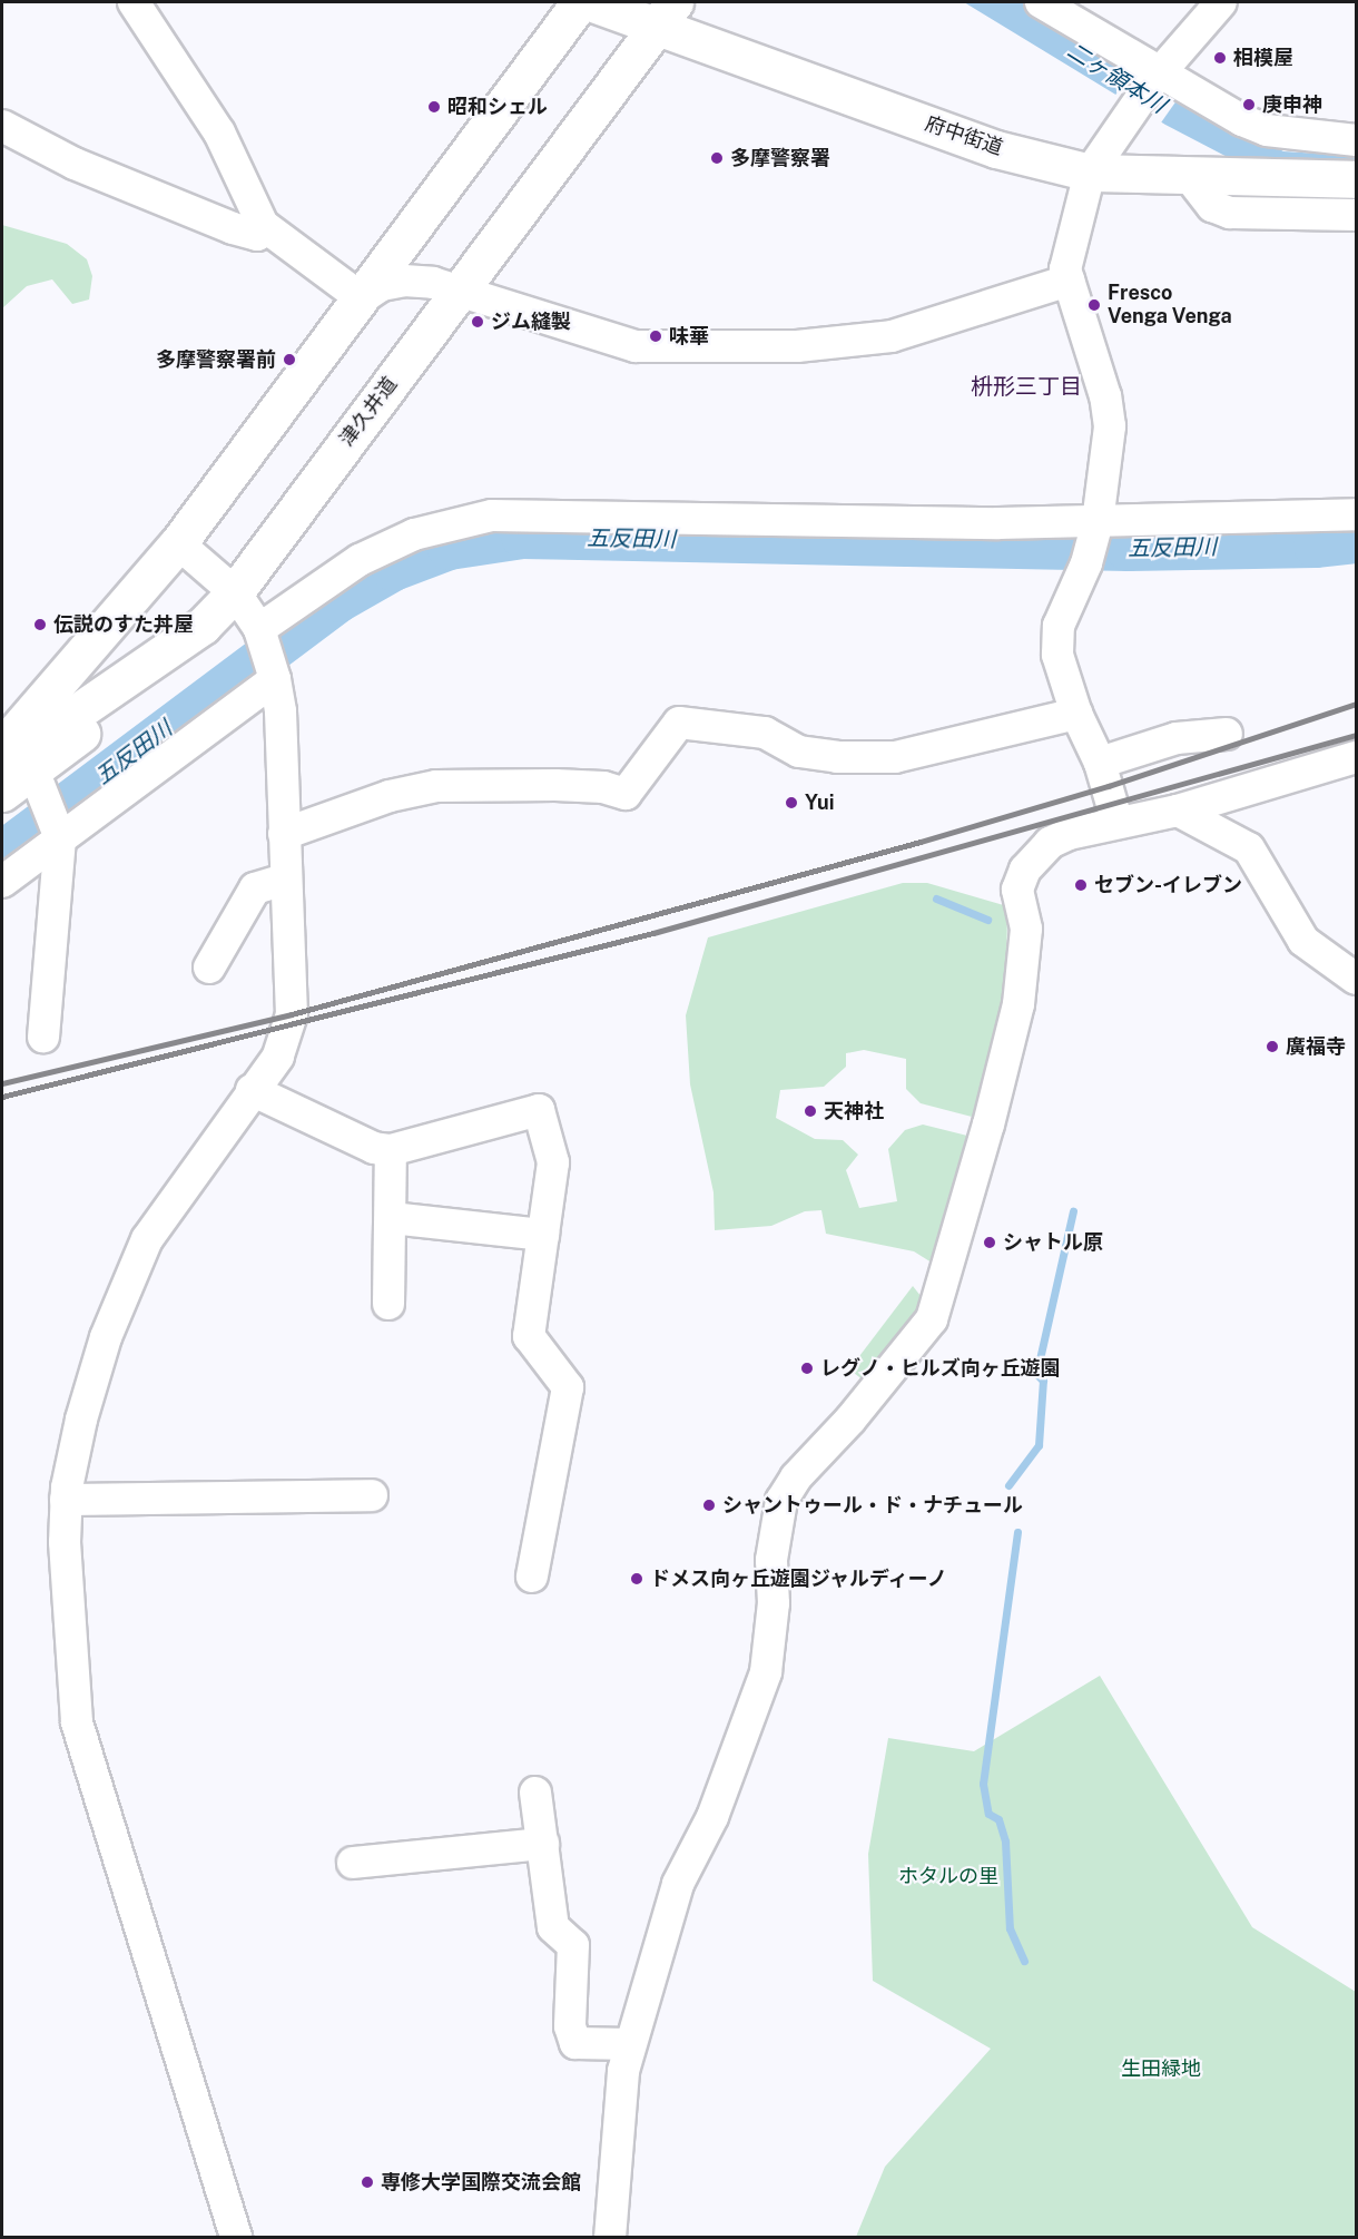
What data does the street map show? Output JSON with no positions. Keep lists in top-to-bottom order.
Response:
{
  "streets": {
    "main road": ["府中街道", "津久井道"]
  },
  "crossings": [
    ["府中街道", "津久井道"]
  ],
  "districts": ["枡形三丁目"],
  "water": ["二ヶ領本川", "五反田川"],
  "parks": ["ホタルの里", "生田緑地"],
  "places": [
    "相模屋",
    "庚申神",
    "昭和シェル",
    "多摩警察署",
    "Fresco Venga Venga",
    "ジム縫製",
    "味華",
    "多摩警察署前",
    "伝説のすた丼屋",
    "Yui",
    "セブン-イレブン",
    "廣福寺",
    "天神社",
    "シャトル原",
    "レグノ・ヒルズ向ヶ丘遊園",
    "シャントゥール・ド・ナチュール",
    "ドメス向ヶ丘遊園ジャルディーノ",
    "専修大学国際交流会館"
  ]
}
